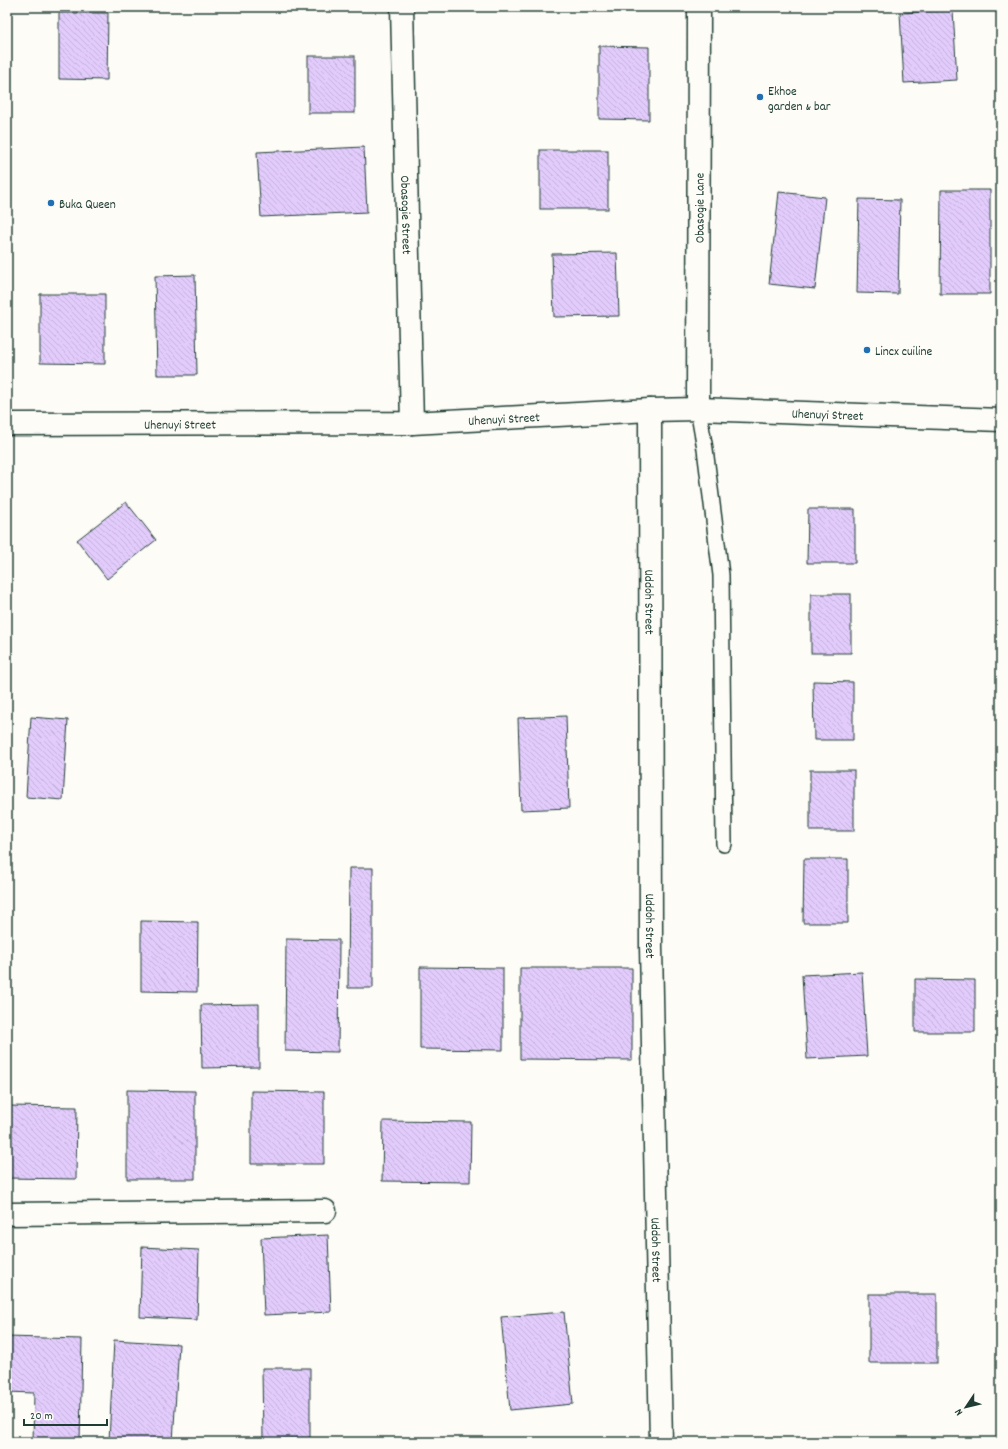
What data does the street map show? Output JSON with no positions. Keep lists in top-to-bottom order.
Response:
{
  "streets": {
    "street": [
      "Obasogie Lane",
      "Obasogie Street",
      "Uhenuyi Street",
      "Uddoh Street"
    ]
  },
  "crossings": [
    ["Obasogie Lane", "Uhenuyi Street"],
    ["Obasogie Street", "Uhenuyi Street"],
    ["Uhenuyi Street", "Uddoh Street"]
  ],
  "places": ["Ekhoe garden & bar", "Buka Queen", "Lincx cuiline"],
  "scale_bar": "20 m",
  "north": "bottom left"
}
